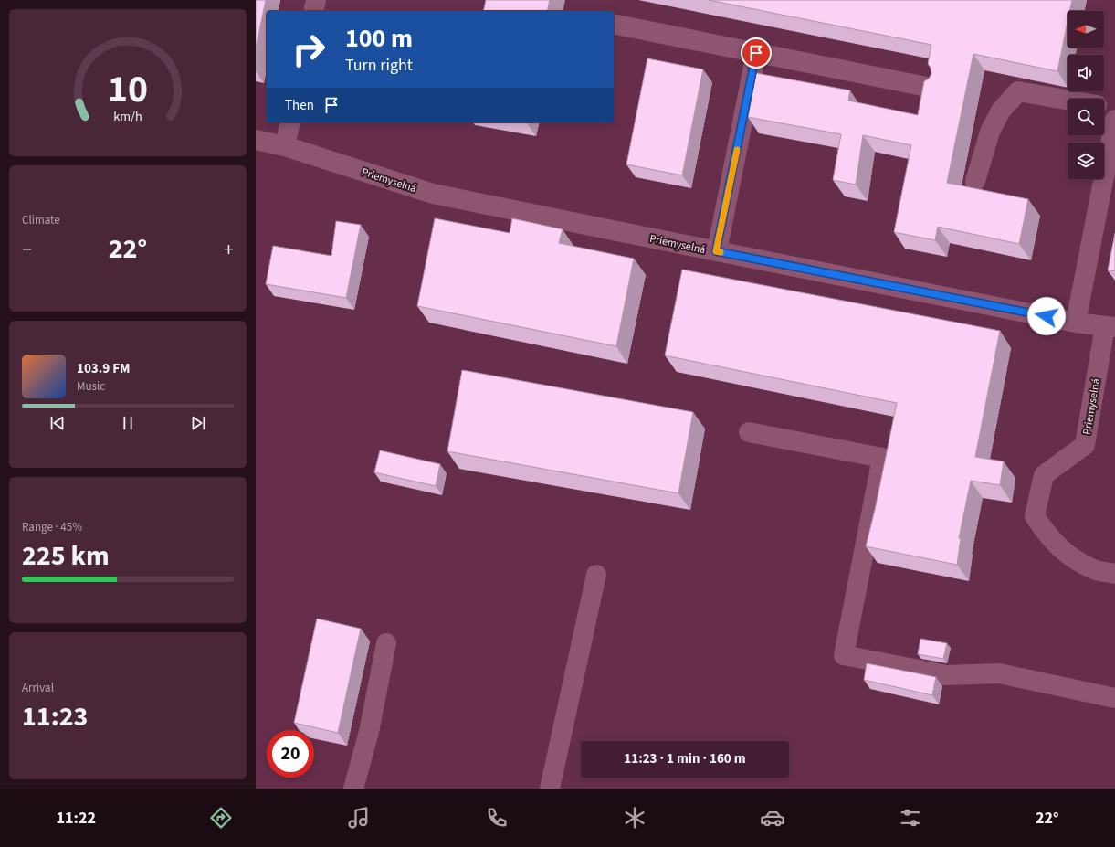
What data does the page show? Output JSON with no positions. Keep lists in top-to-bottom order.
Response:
{
  "streets": {
    "lane": ["Priemyselná"]
  },
  "north": "left",
  "page": {
    "turn": ["100 m", "Turn right"],
    "then": "Then",
    "tile": [
      "Climate",
      ["Range · 45%", "225 km"],
      ["Arrival", "11:23"]
    ],
    "heat": ["−", "22°", "+"],
    "song": ["103.9 FM", "Music"],
    "limit": "20",
    "trip": "11:23 · 1 min · 160 m",
    "tabs": ["11:22", "22°"],
    "gauge": ["10", "km/h"]
  }
}
